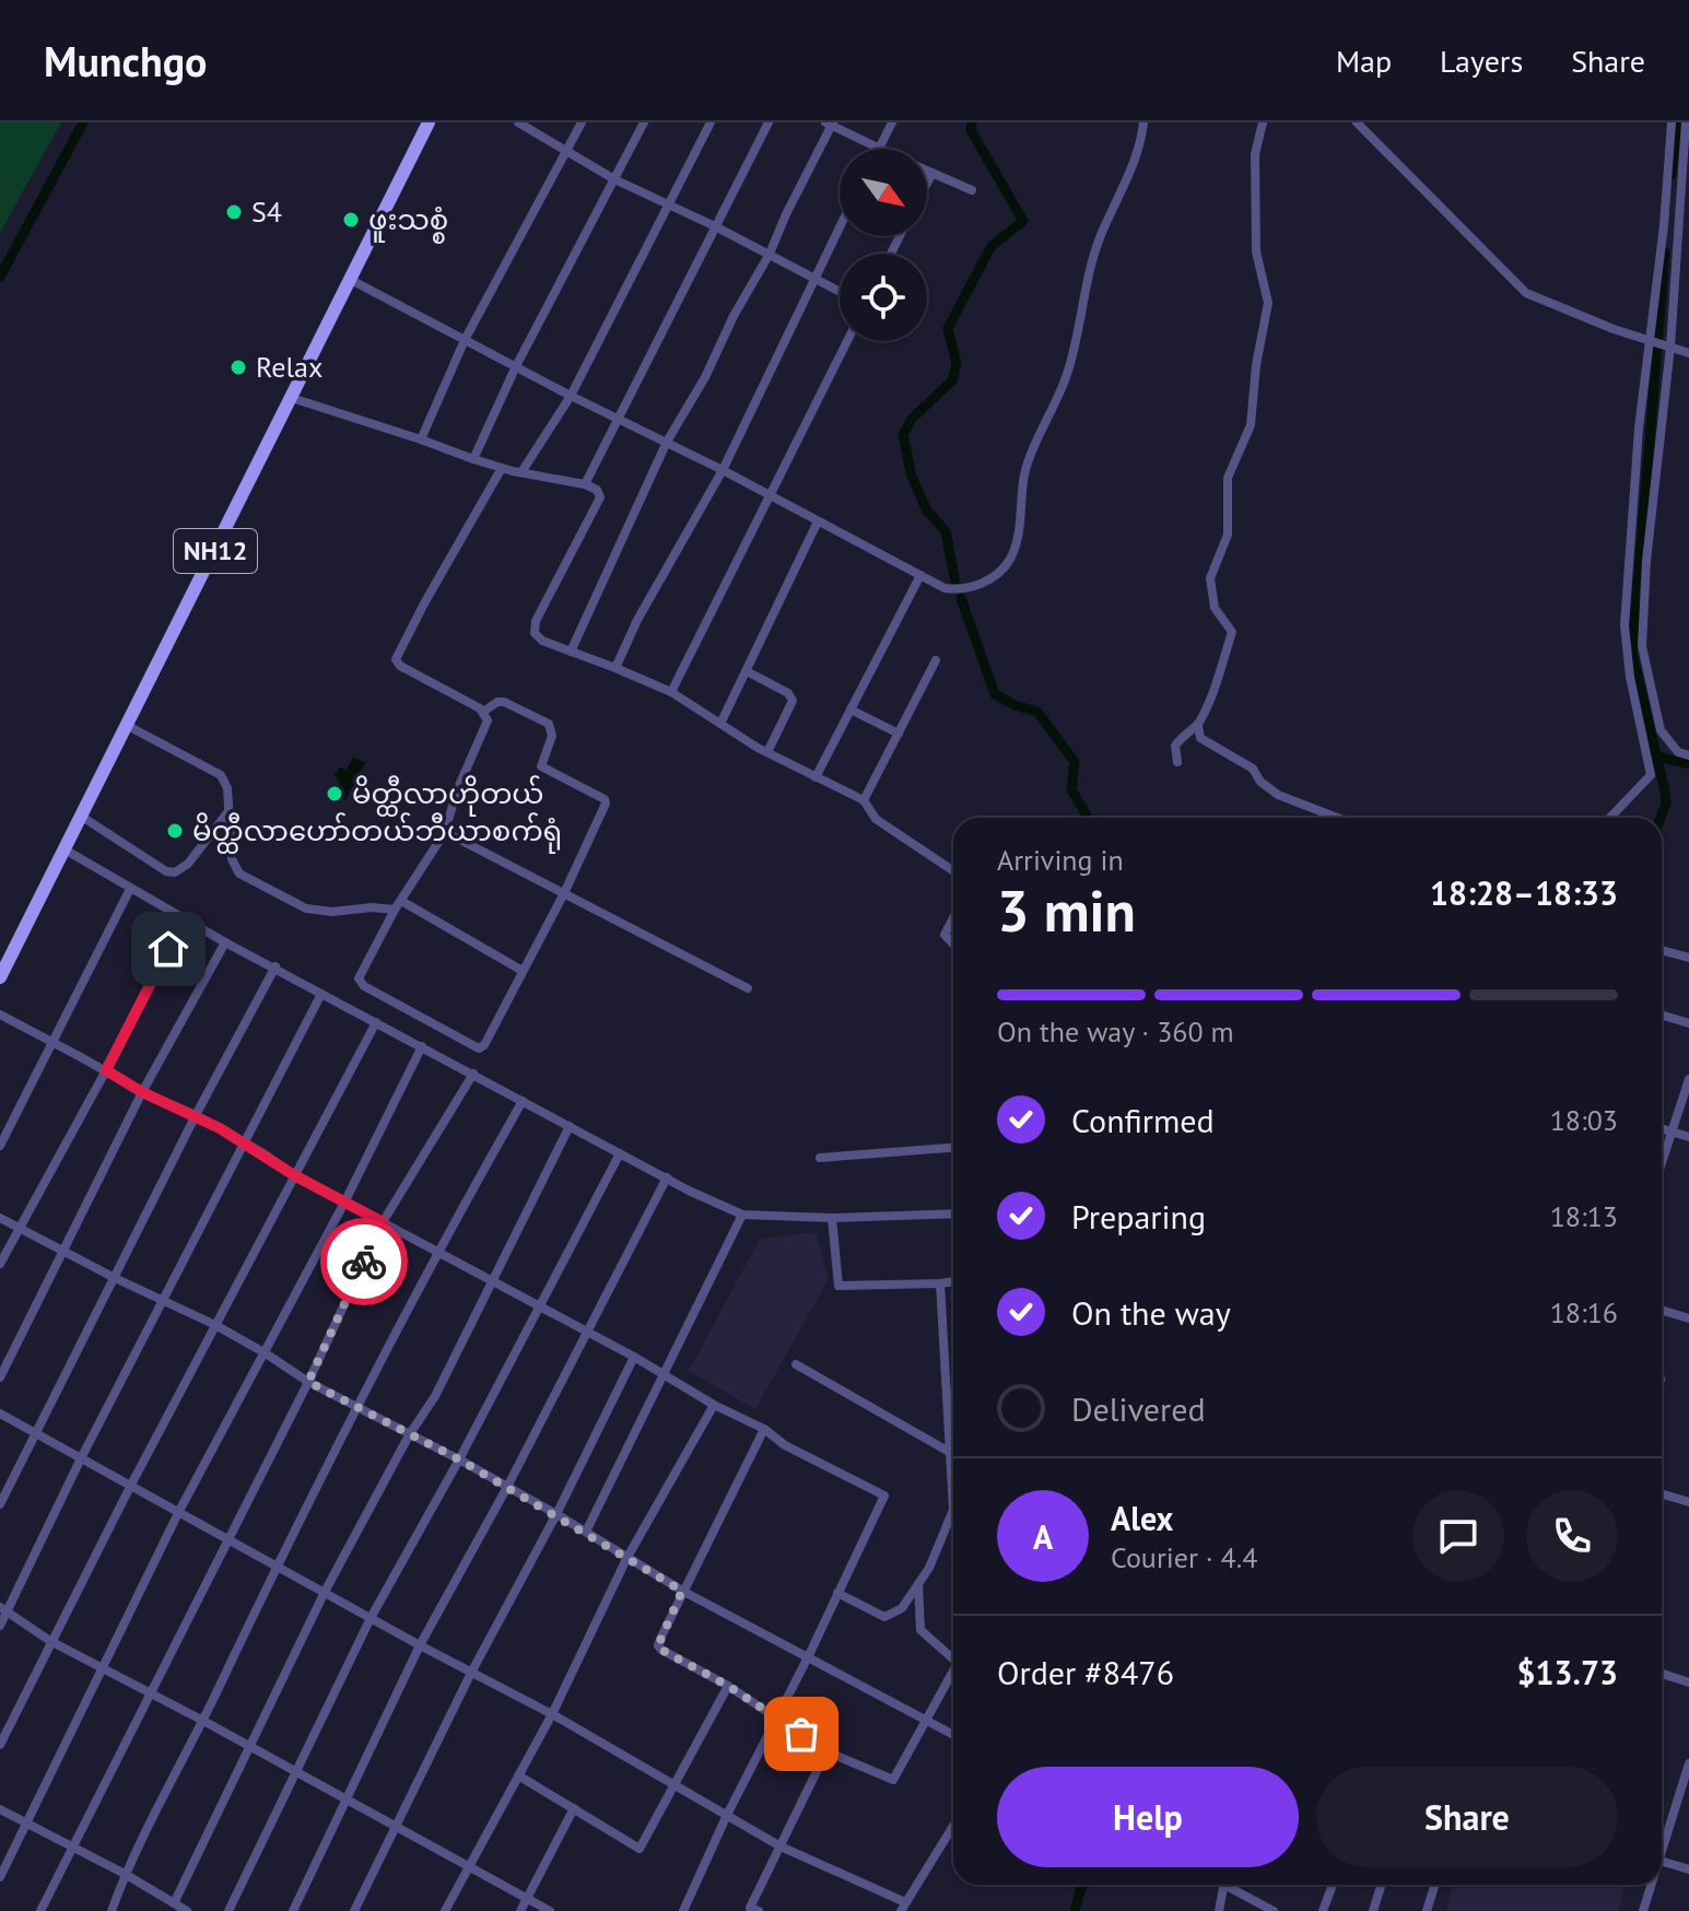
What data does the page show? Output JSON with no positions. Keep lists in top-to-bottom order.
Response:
{
  "streets": {
    "highway": ["NH12"]
  },
  "places": [
    "S4",
    "ဖူးသစ္စံ",
    "Relax",
    "မိတ္ထီလာဟိုတယ်",
    "မိတ္ထီလာဟော်တယ်ဘီယာစက်ရုံ"
  ],
  "north": "bottom right",
  "page": {
    "header": "Munchgo",
    "nav": ["Map", "Layers", "Share"],
    "heading": ["3 min", "Arriving in", "18:28–18:33"],
    "panel": [
      "Alex",
      "Courier · 4.4",
      "Order #8476",
      "$13.73"
    ],
    "bar": "On the way · 360 m",
    "list": [
      ["Confirmed", "18:03"],
      ["Preparing", "18:13"],
      ["On the way", "18:16"],
      "Delivered"
    ],
    "round": "A",
    "buttons": ["Help", "Share"]
  }
}
